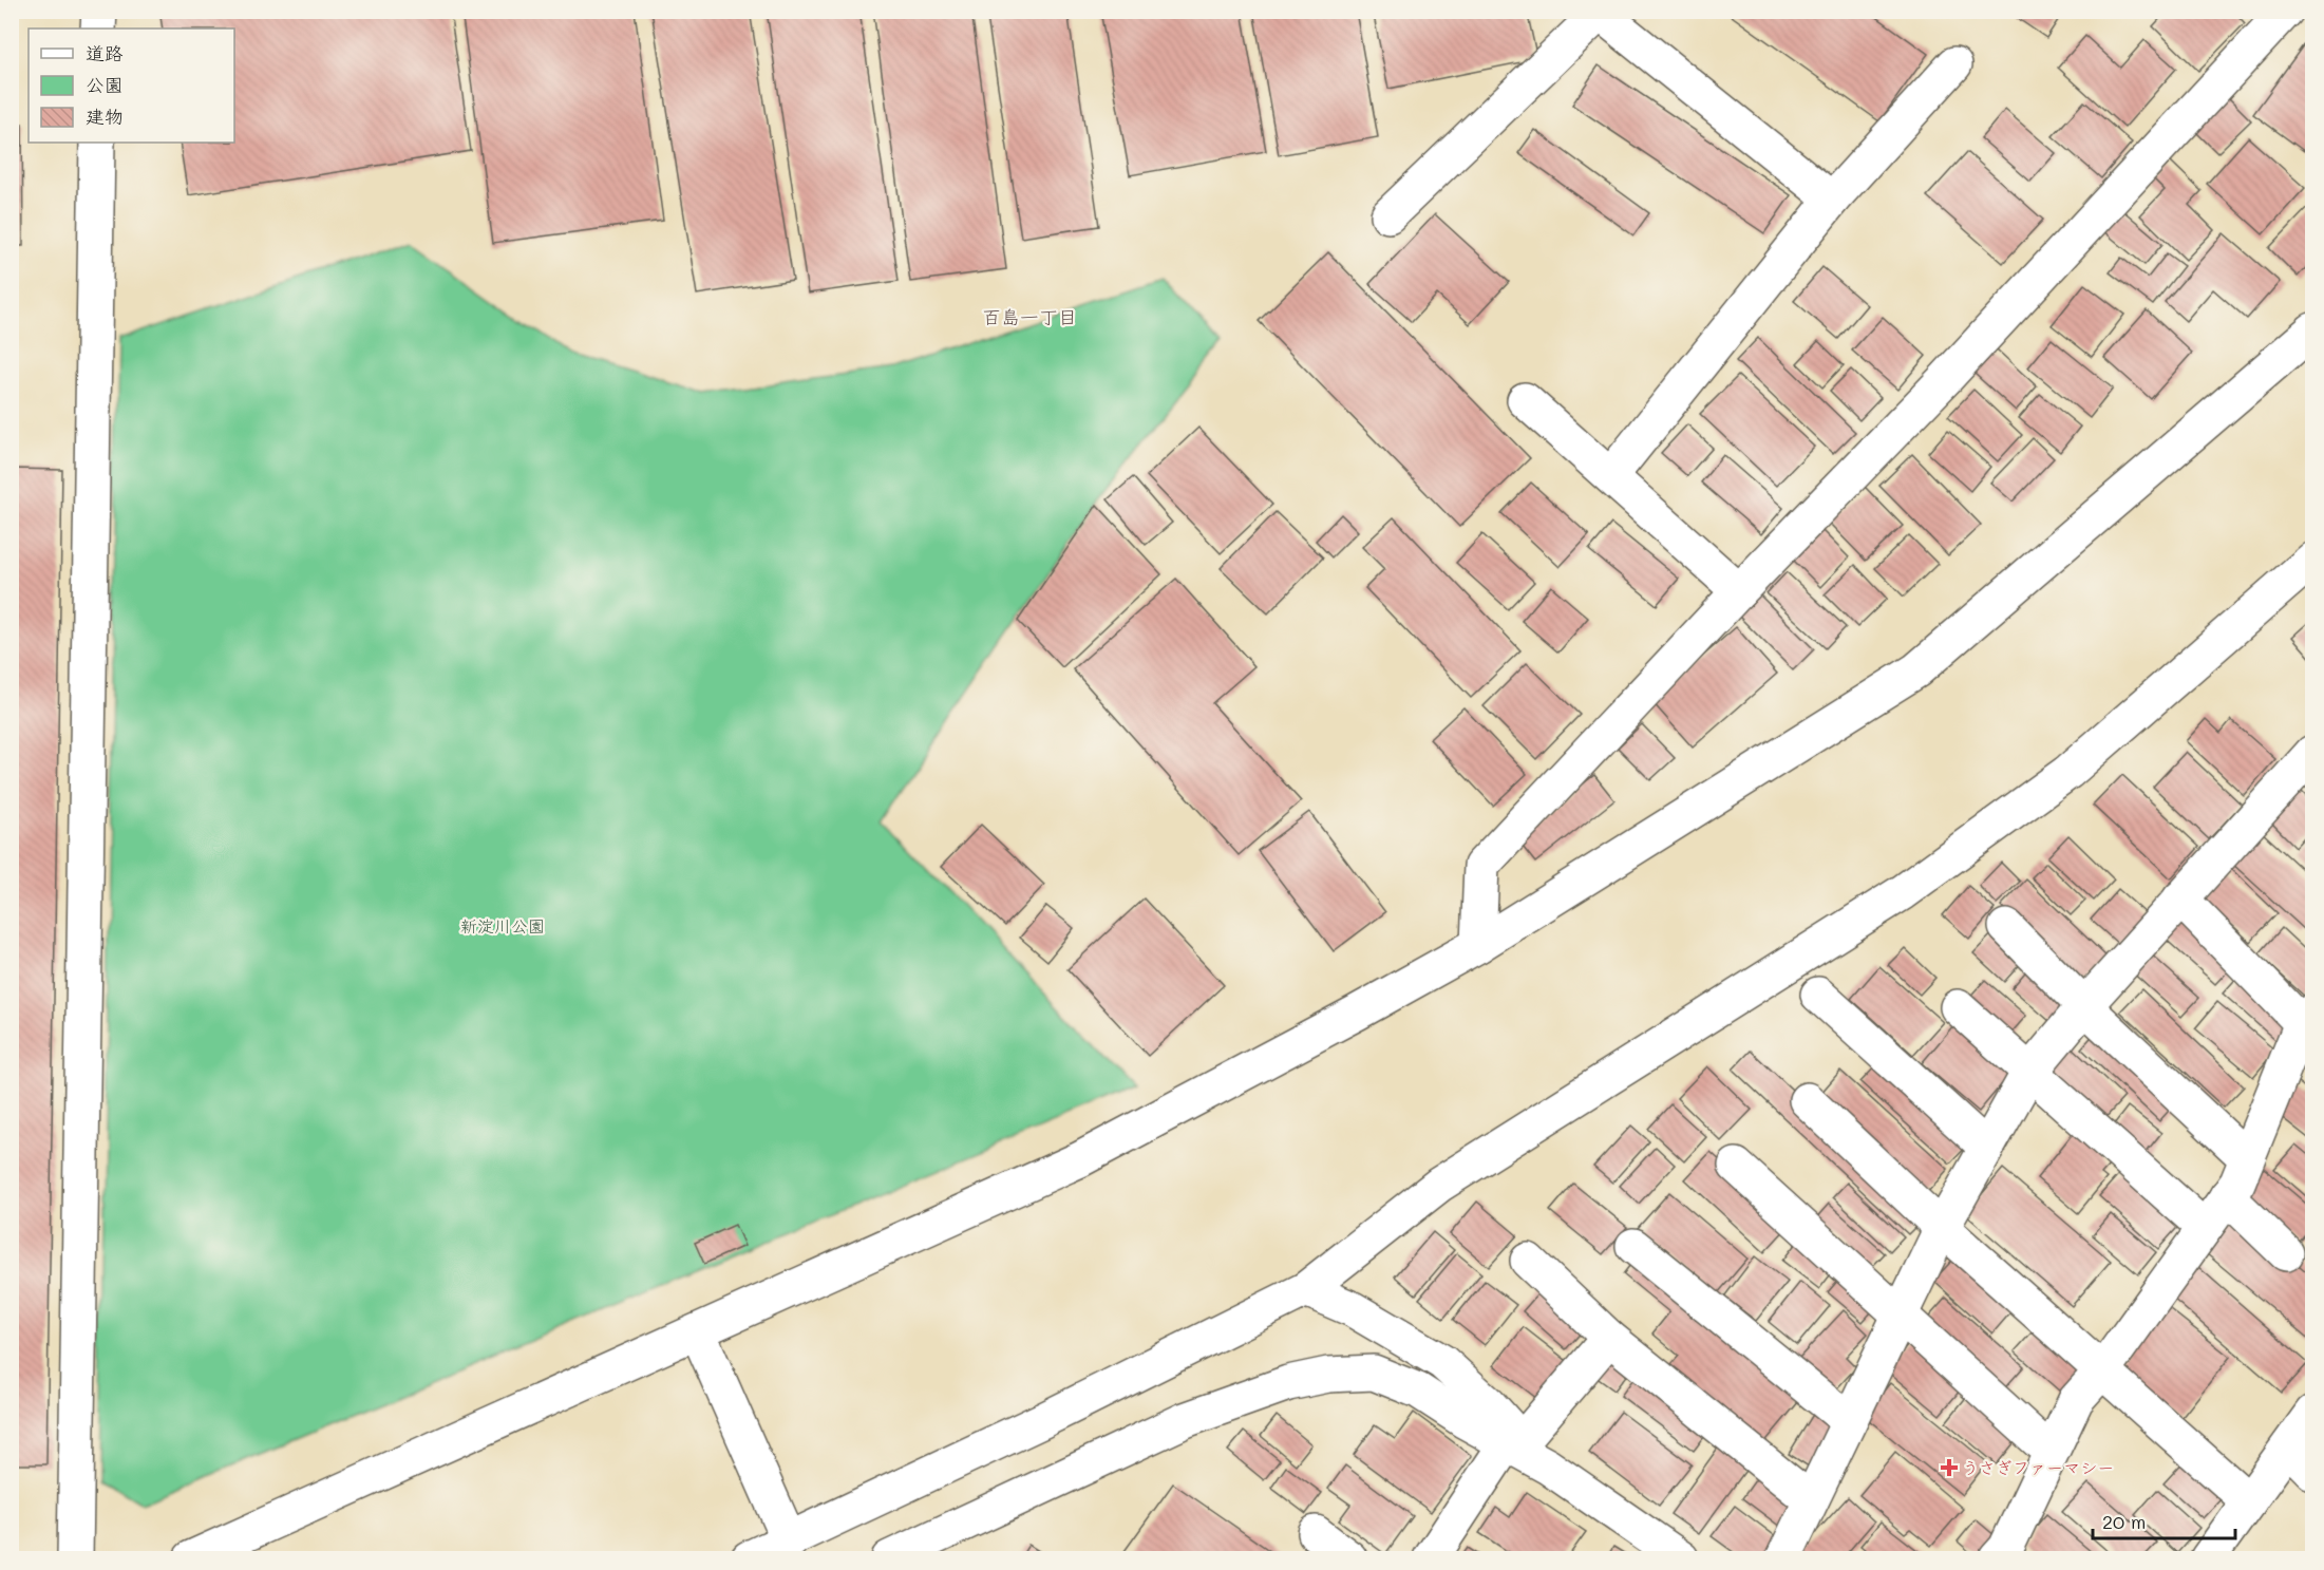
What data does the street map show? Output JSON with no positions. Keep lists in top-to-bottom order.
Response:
{
  "districts": ["百島一丁目"],
  "parks": ["新淀川公園"],
  "places": {
    "health": ["うさぎファーマシー"]
  },
  "legend": ["道路", "公園", "建物"],
  "scale_bar": "20 m"
}
